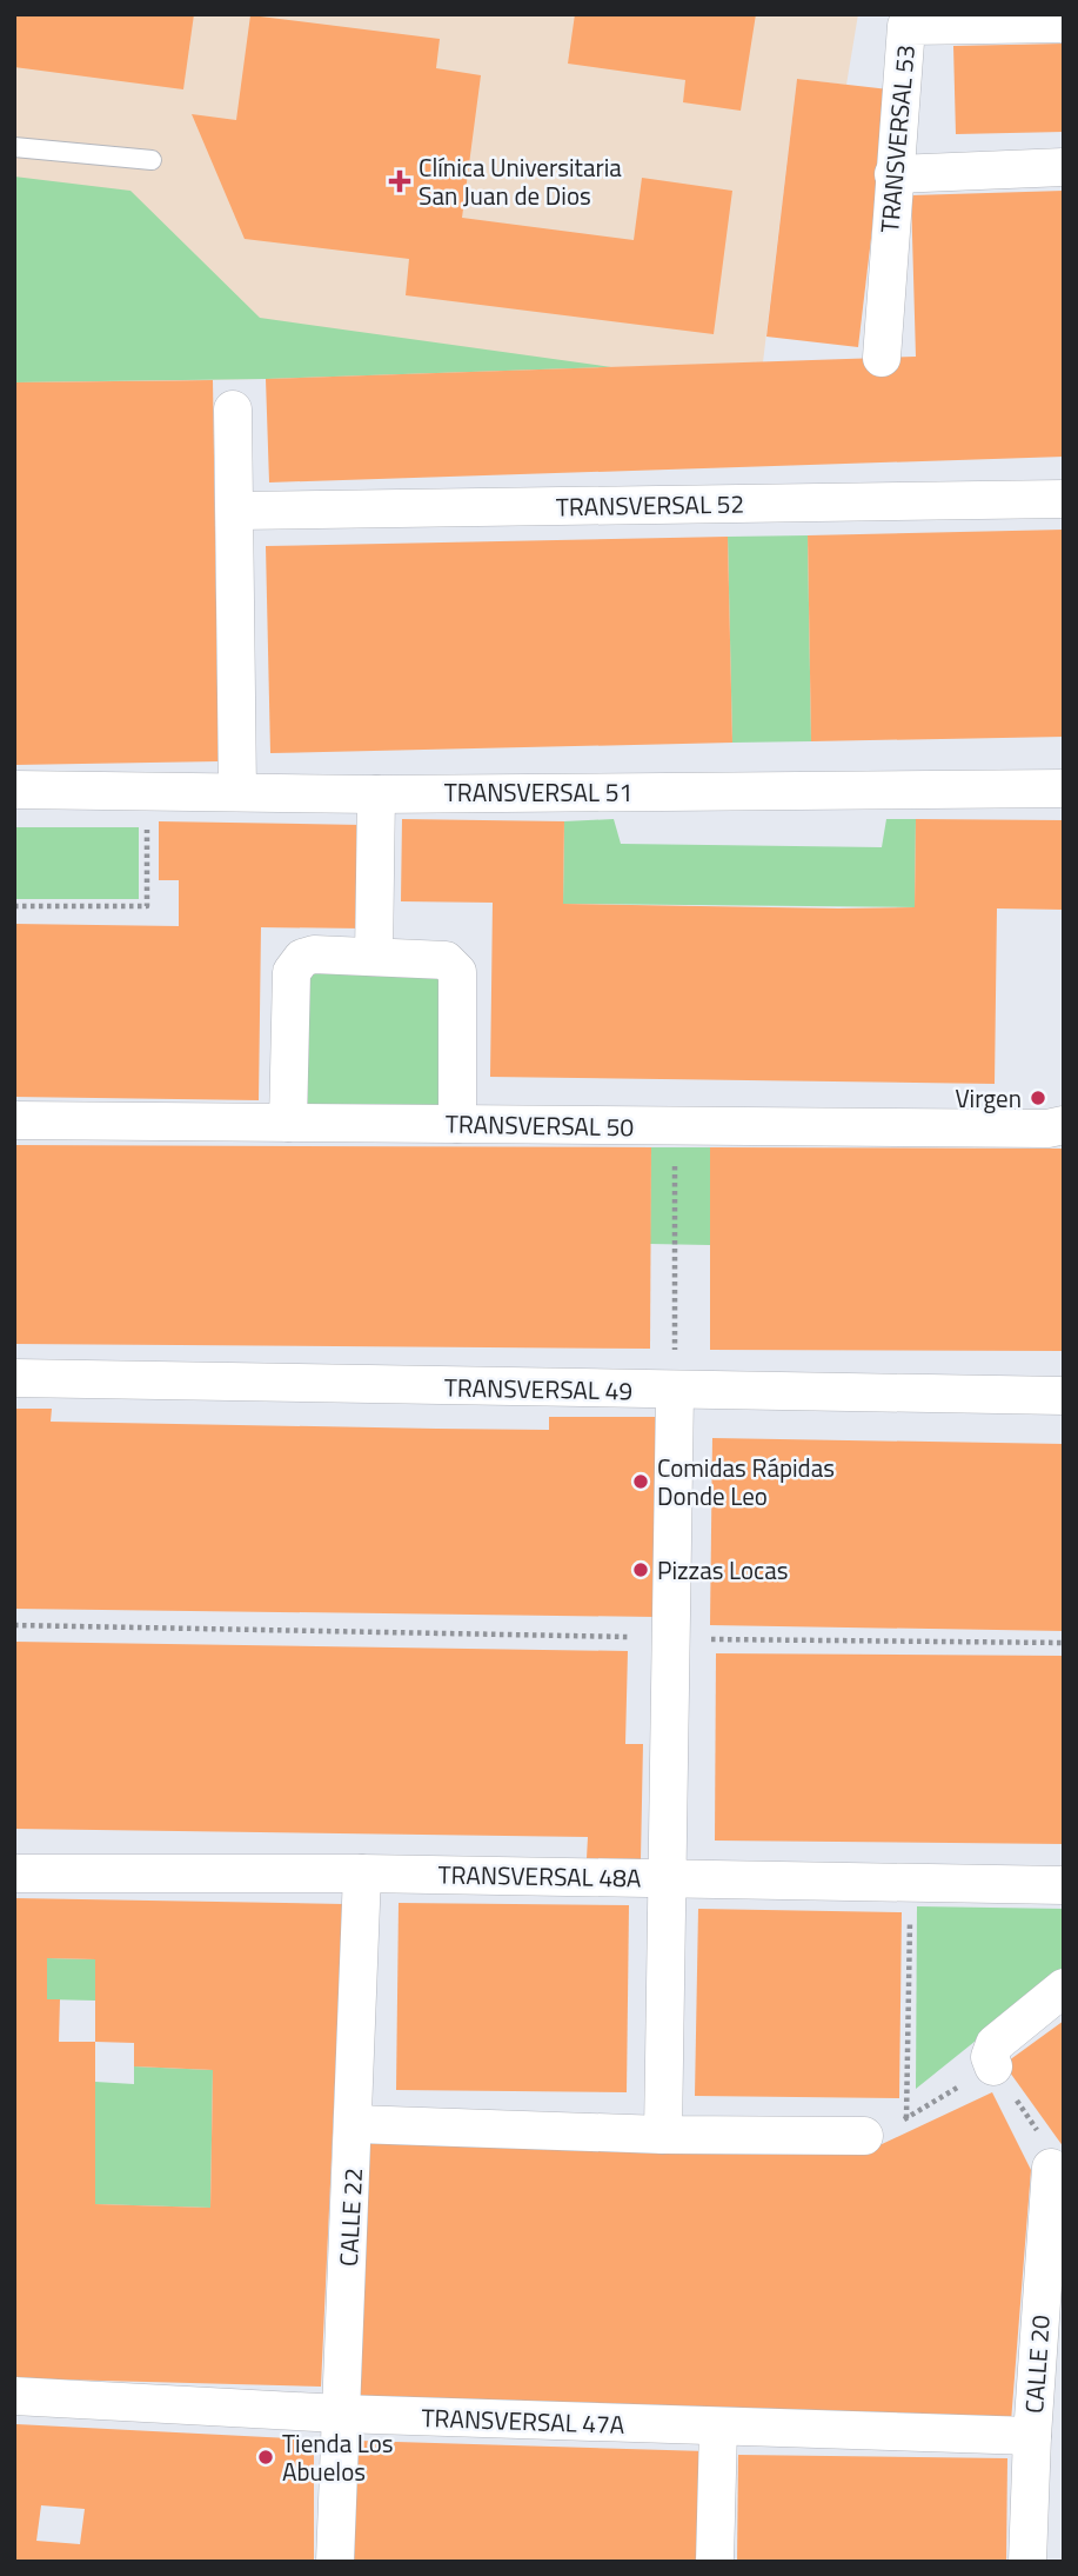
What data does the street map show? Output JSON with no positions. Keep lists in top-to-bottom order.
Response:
{
  "streets": {
    "street": [
      "TRANSVERSAL 53",
      "TRANSVERSAL 52",
      "TRANSVERSAL 51",
      "TRANSVERSAL 50",
      "TRANSVERSAL 49",
      "TRANSVERSAL 48A",
      "CALLE 22",
      "CALLE 20",
      "TRANSVERSAL 47A"
    ]
  },
  "crossings": [
    ["TRANSVERSAL 48A", "CALLE 22"],
    ["CALLE 22", "TRANSVERSAL 47A"],
    ["CALLE 20", "TRANSVERSAL 47A"]
  ],
  "places": {
    "health": ["Clínica Universitaria San Juan de Dios"],
    "other": [
      "Virgen",
      "Comidas Rápidas Donde Leo",
      "Pizzas Locas",
      "Tienda Los Abuelos"
    ]
  }
}
